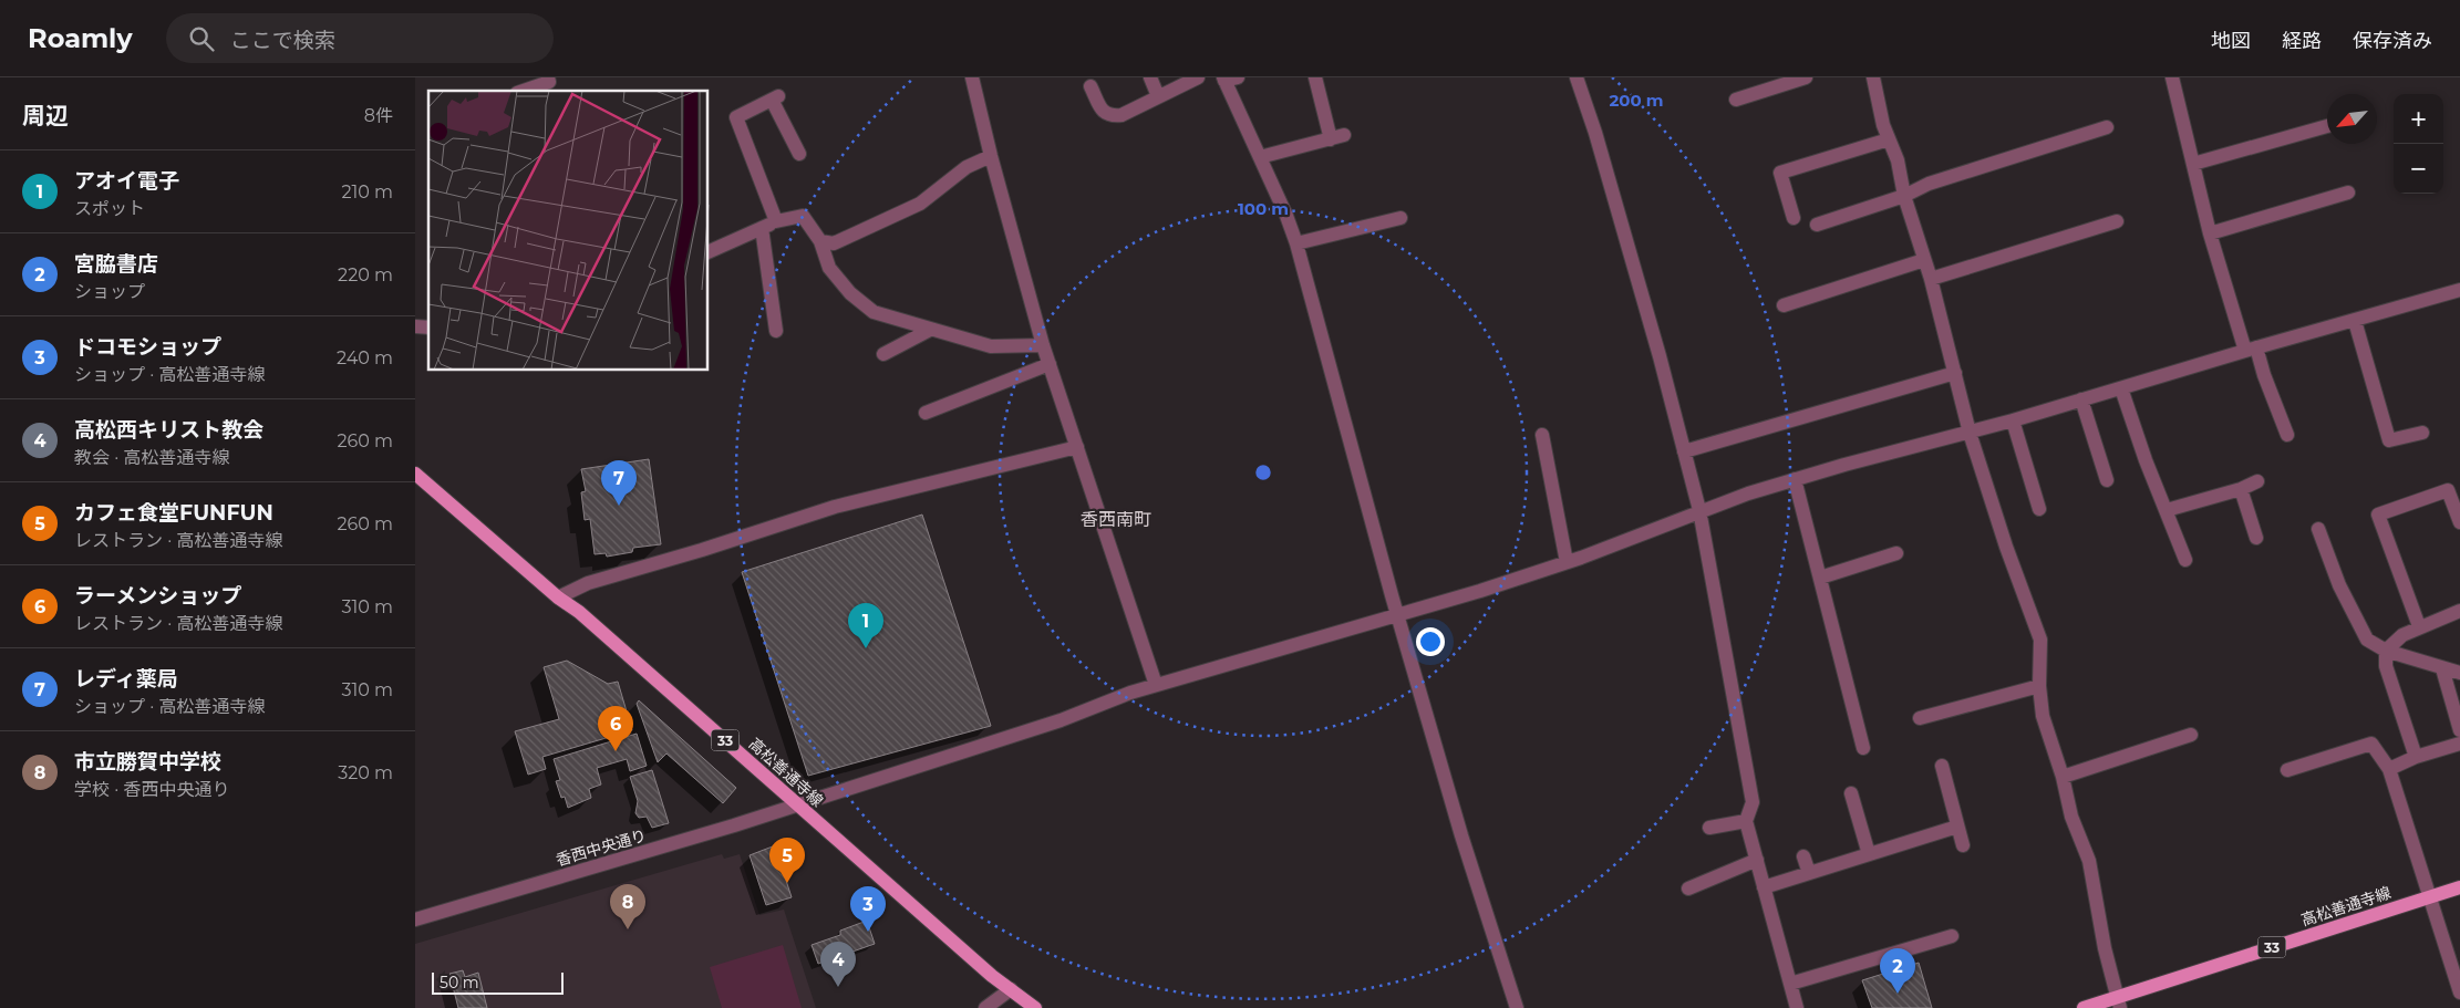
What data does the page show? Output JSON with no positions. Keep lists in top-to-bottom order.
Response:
{
  "streets": {
    "main road": ["33", "高松善通寺線"],
    "street": ["香西中央通り"]
  },
  "crossings": [
    ["高松善通寺線", "香西中央通り"]
  ],
  "districts": ["香西南町"],
  "scale_bar": "50 m",
  "north": "bottom left",
  "page": {
    "header": "Roamly",
    "search": "ここで検索",
    "nav": ["地図", "経路", "保存済み"],
    "heading": ["周辺", "8件"],
    "map_buttons": ["+", "−"],
    "list": [
      {
        "mark": "1",
        "name": "アオイ電子",
        "note": "スポット",
        "value": "210 m"
      },
      {
        "mark": "2",
        "name": "宮脇書店",
        "note": "ショップ",
        "value": "220 m"
      },
      {
        "mark": "3",
        "name": "ドコモショップ",
        "note": "ショップ · 高松善通寺線",
        "value": "240 m"
      },
      {
        "mark": "4",
        "name": "高松西キリスト教会",
        "note": "教会 · 高松善通寺線",
        "value": "260 m"
      },
      {
        "mark": "5",
        "name": "カフェ食堂FUNFUN",
        "note": "レストラン · 高松善通寺線",
        "value": "260 m"
      },
      {
        "mark": "6",
        "name": "ラーメンショップ",
        "note": "レストラン · 高松善通寺線",
        "value": "310 m"
      },
      {
        "mark": "7",
        "name": "レディ薬局",
        "note": "ショップ · 高松善通寺線",
        "value": "310 m"
      },
      {
        "mark": "8",
        "name": "市立勝賀中学校",
        "note": "学校 · 香西中央通り",
        "value": "320 m"
      }
    ],
    "pins": [
      "7",
      "1",
      "6",
      "5",
      "8",
      "3",
      "4",
      "2"
    ],
    "scale": "50 m"
  },
  "rings": ["200 m", "100 m"]
}
